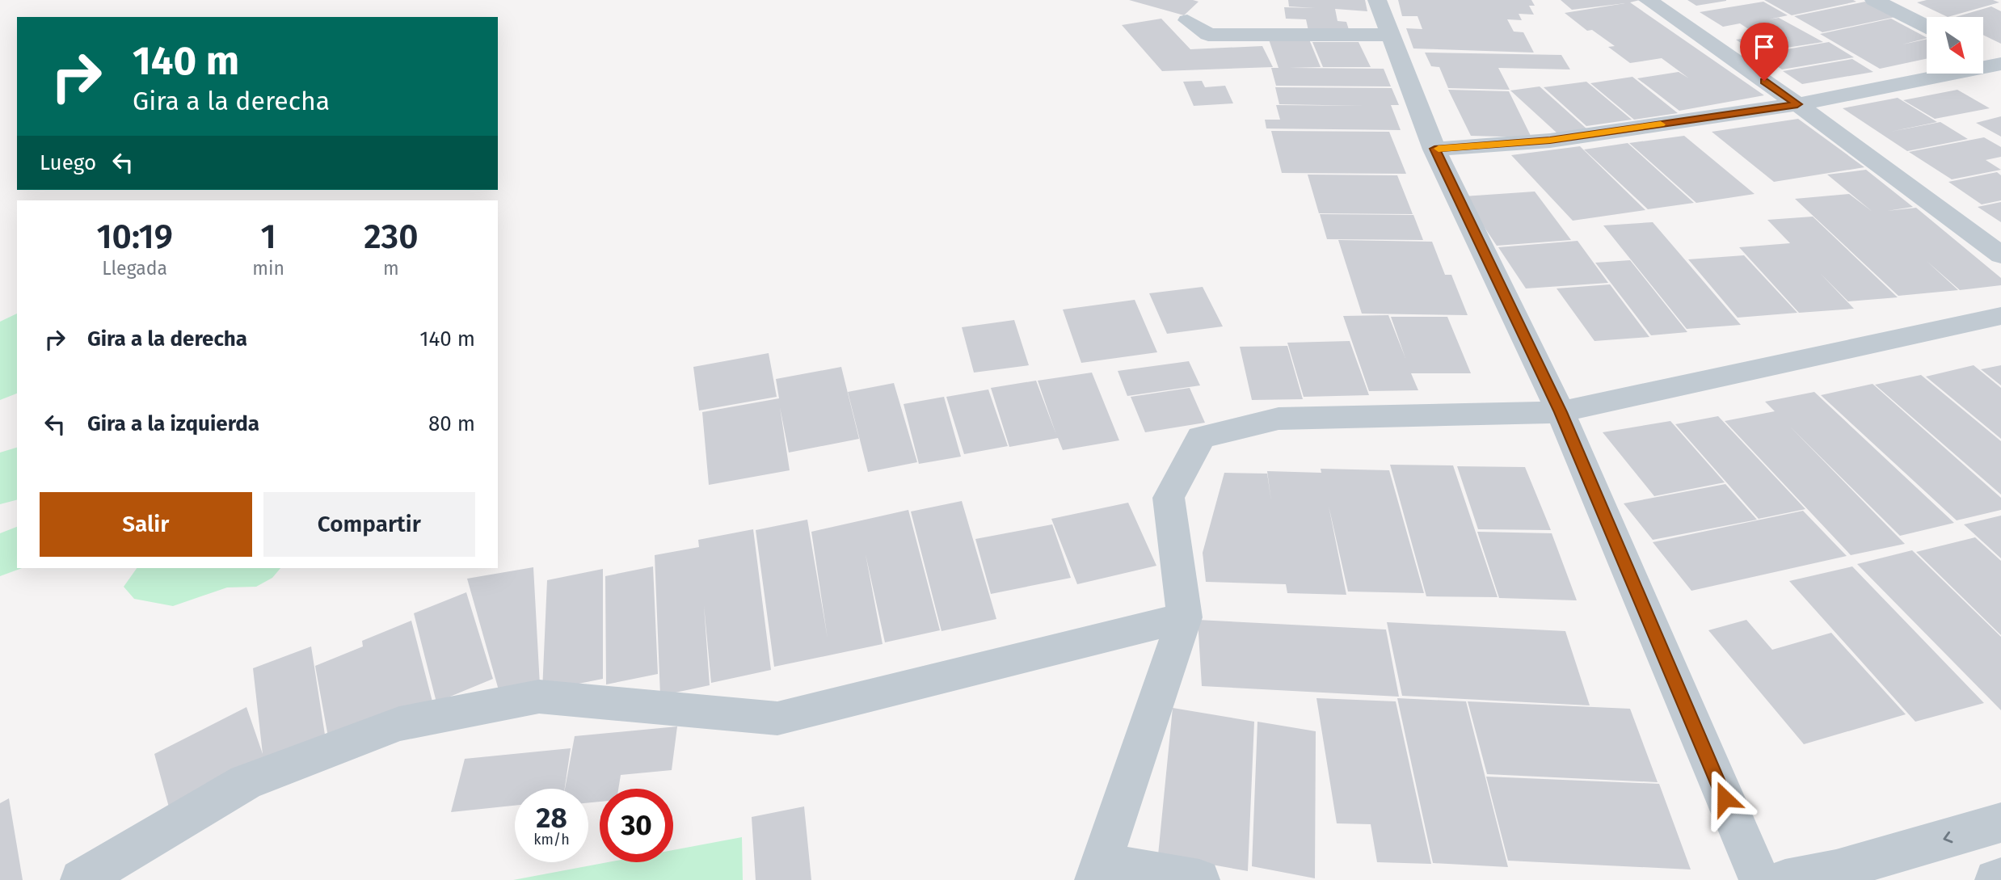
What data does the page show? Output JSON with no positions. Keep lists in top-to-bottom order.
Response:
{
  "north": "bottom right",
  "page": {
    "turn": ["140 m", "Gira a la derecha"],
    "then": "Luego",
    "eta": [
      "10:19",
      "Llegada",
      "1",
      "min",
      "230",
      "m"
    ],
    "list": [
      {
        "name": "Gira a la derecha",
        "value": "140 m"
      },
      {
        "name": "Gira a la izquierda",
        "value": "80 m"
      }
    ],
    "buttons": ["Salir", "Compartir"],
    "speed": "28 km/h",
    "limit": "30"
  }
}
